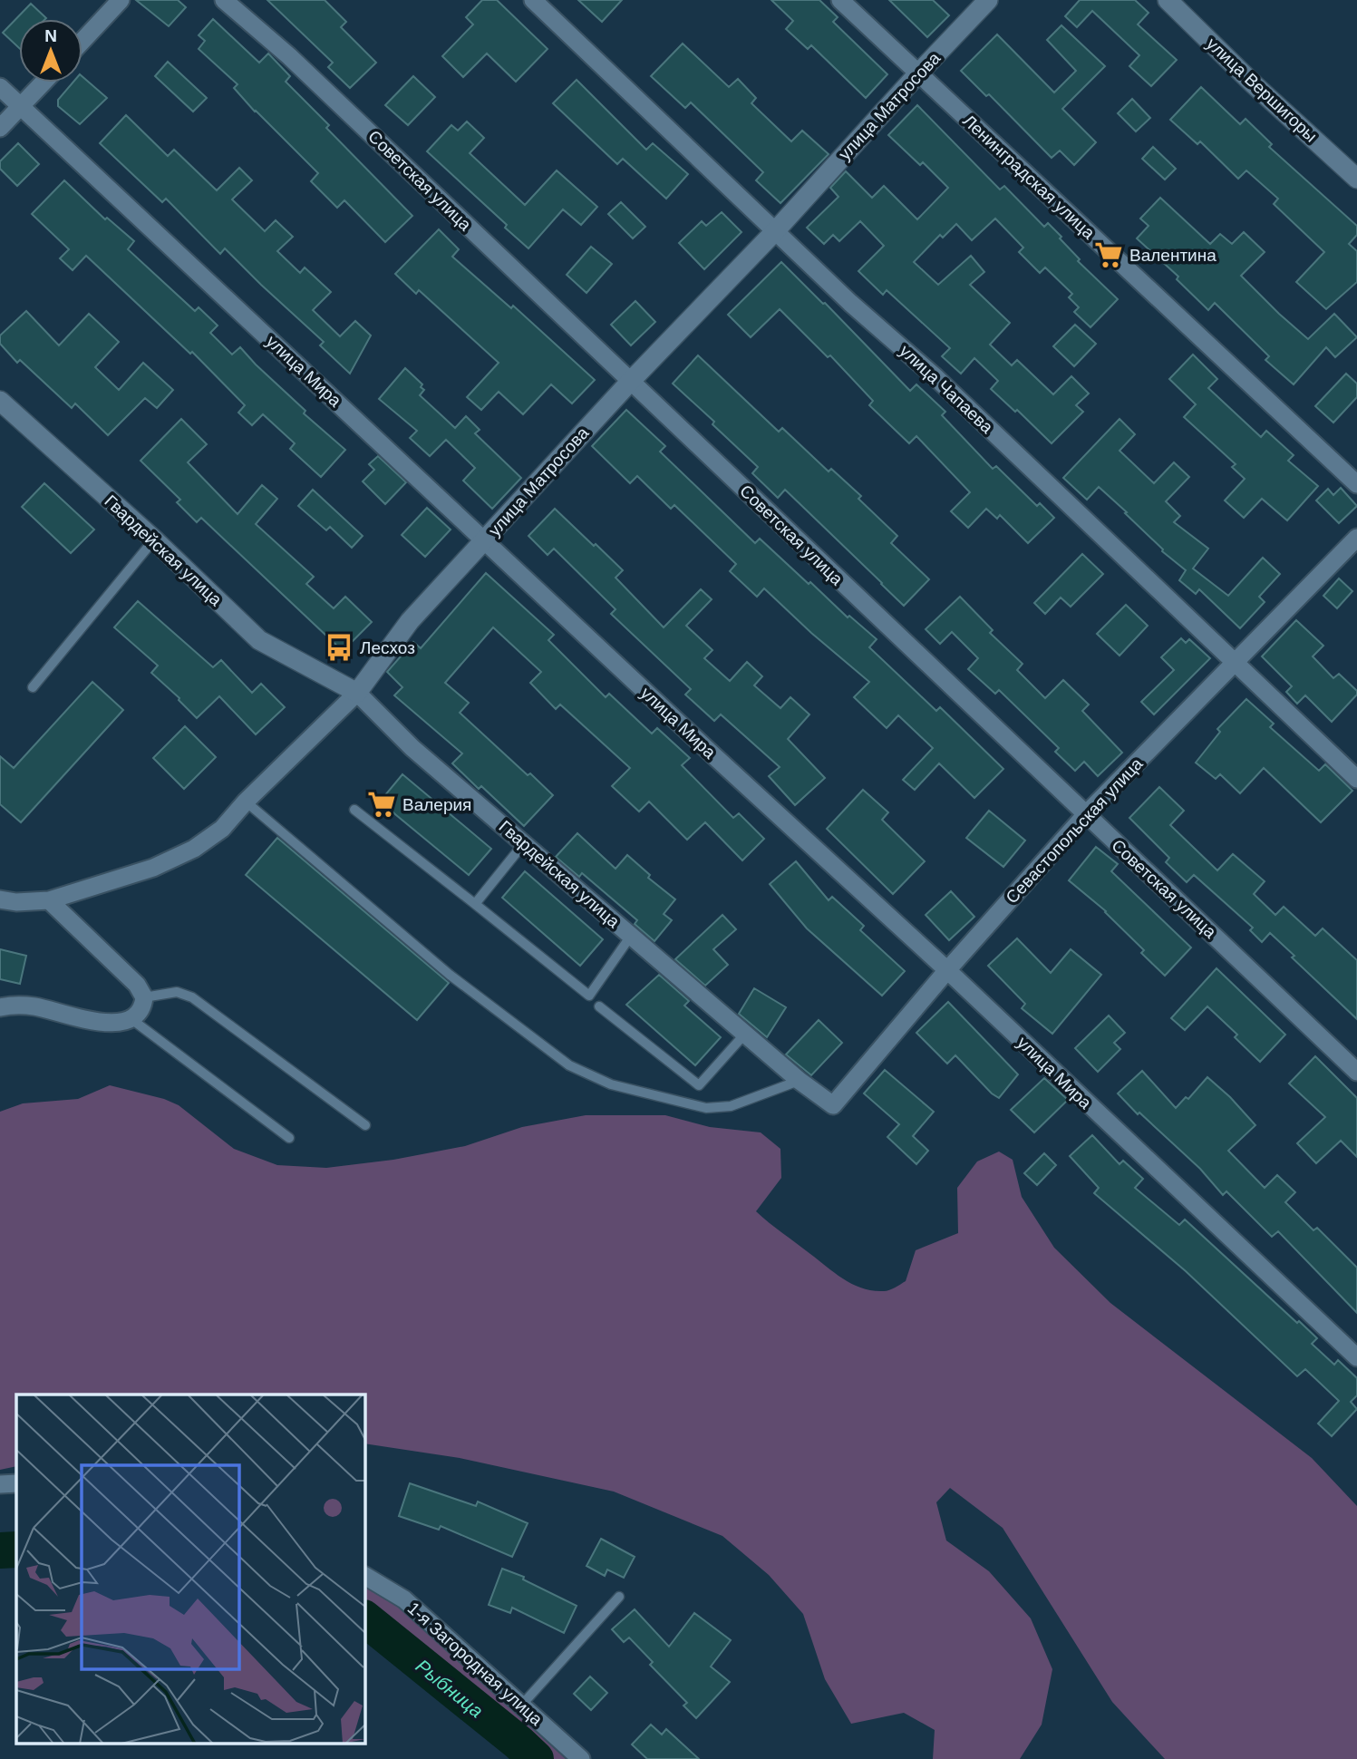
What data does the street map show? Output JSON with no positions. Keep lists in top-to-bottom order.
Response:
{
  "streets": {
    "street": [
      "улица Вершигоры",
      "улица Матросова",
      "Ленинградская улица",
      "Советская улица",
      "улица Мира",
      "улица Чапаева",
      "Гвардейская улица",
      "Севастопольская улица",
      "1-я Загородная улица"
    ]
  },
  "crossings": [
    ["улица Матросова", "Ленинградская улица"],
    ["улица Матросова", "Советская улица"],
    ["улица Матросова", "улица Мира"],
    ["улица Матросова", "улица Чапаева"],
    ["улица Матросова", "Гвардейская улица"],
    ["Советская улица", "Севастопольская улица"],
    ["улица Мира", "Севастопольская улица"],
    ["улица Чапаева", "Севастопольская улица"],
    ["Гвардейская улица", "Севастопольская улица"]
  ],
  "water": ["Рыбница"],
  "places": {
    "supermarket": ["Валентина", "Валерия"],
    "bus stop": ["Лесхоз"]
  },
  "north": "top"
}
